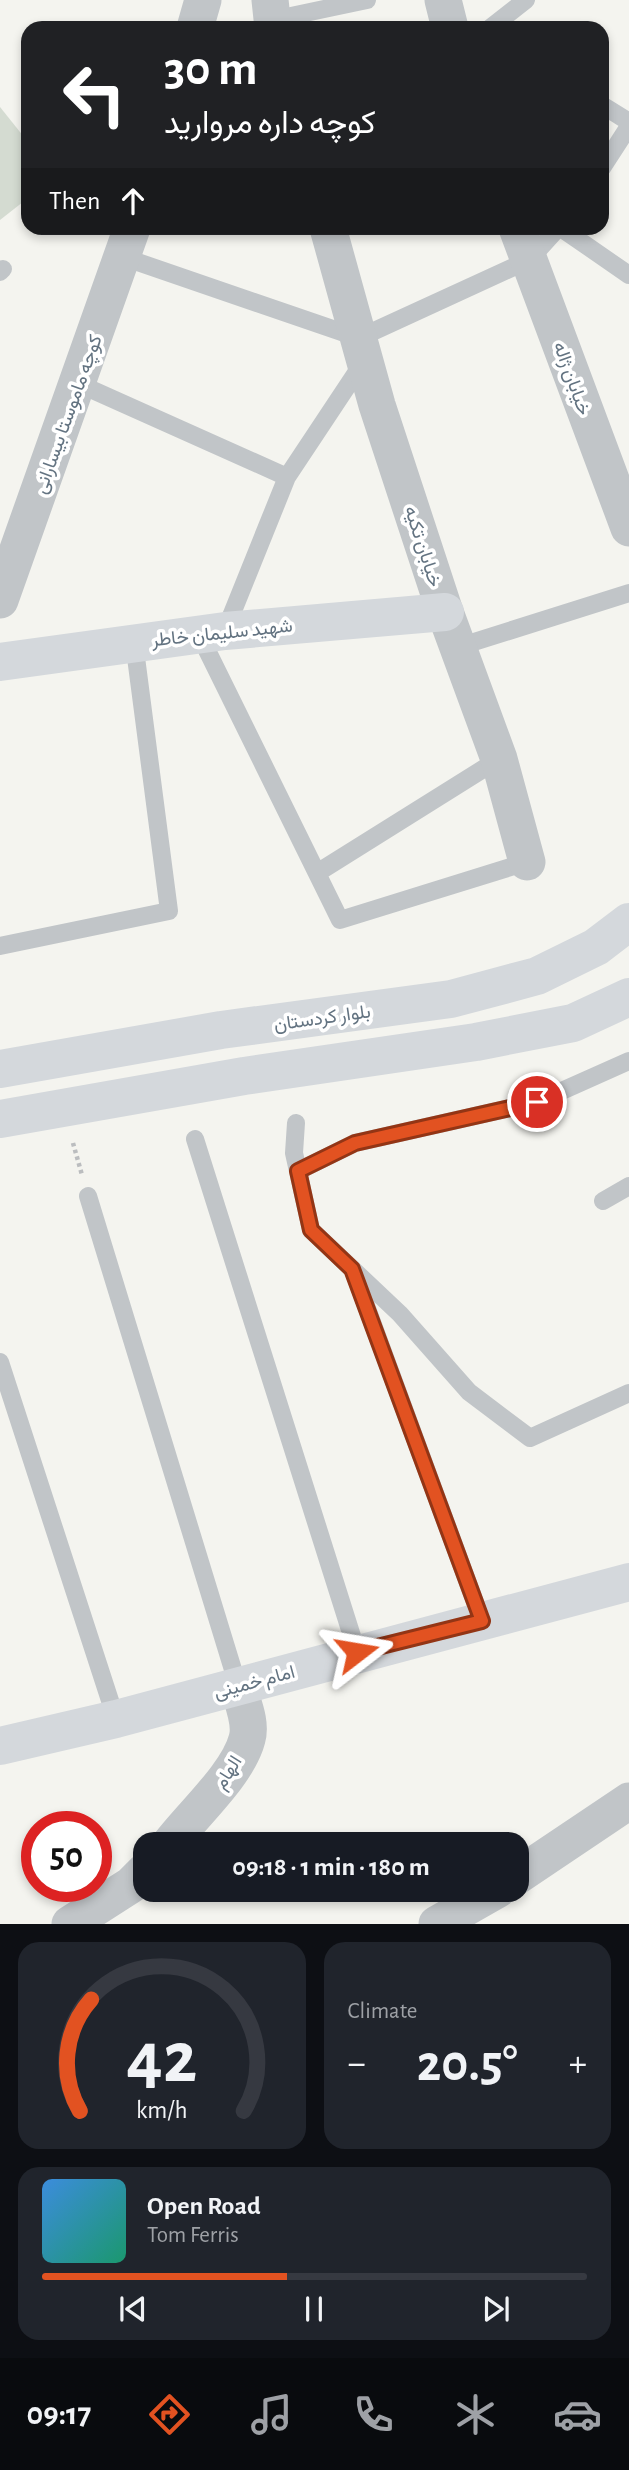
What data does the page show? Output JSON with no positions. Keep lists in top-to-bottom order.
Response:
{
  "streets": {
    "main road": ["شهید سلیمان خاطر", "بلوار کردستان", "امام خمینی"],
    "street": [
      "خیابان ژاله",
      "کوچه ماموستا بیسارانی",
      "خیابان تکیه",
      "الهام"
    ]
  },
  "crossings": [
    ["خیابان تکیه", "شهید سلیمان خاطر"],
    ["امام خمینی", "الهام"]
  ],
  "page": {
    "turn": ["30 m", "کوچه داره مروارید"],
    "then": "Then",
    "limit": "50",
    "trip": "09:18 · 1 min · 180 m",
    "tile": "Climate",
    "heat": ["−", "20.5°", "+"],
    "song": ["Open Road", "Tom Ferris"],
    "tabs": "09:17",
    "gauge": ["42", "km/h"]
  }
}
